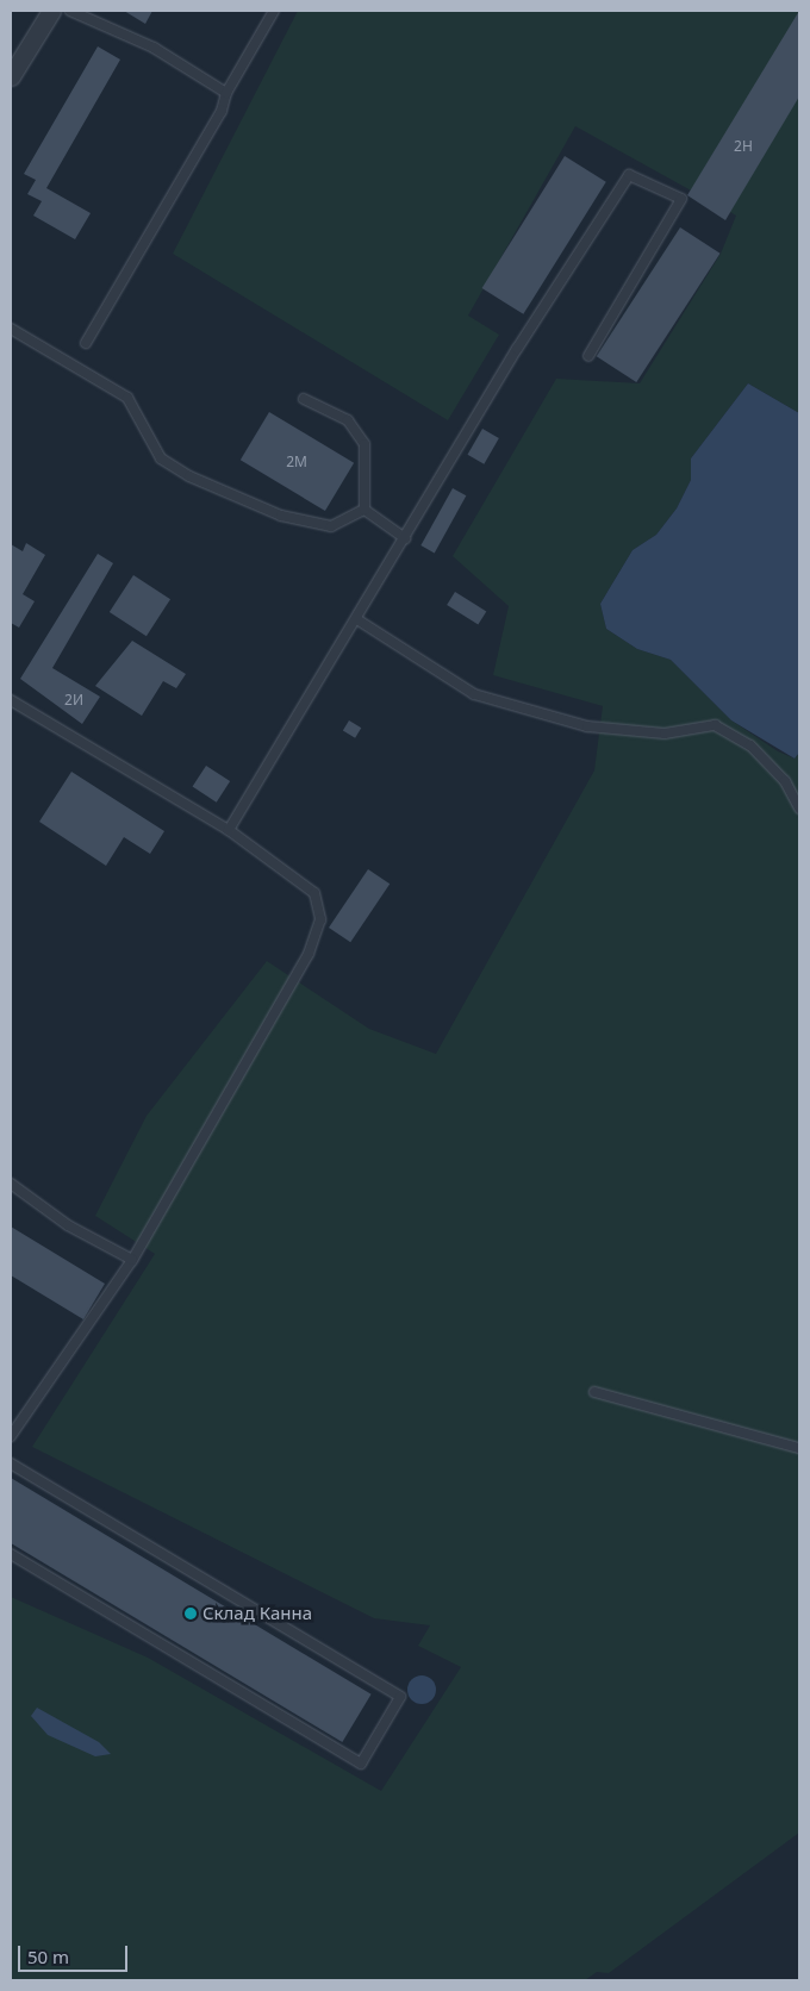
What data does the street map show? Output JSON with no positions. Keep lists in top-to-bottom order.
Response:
{
  "places": ["Склад Канна"],
  "house_numbers": ["2Н", "2М", "2И"],
  "scale_bar": "50 m"
}
